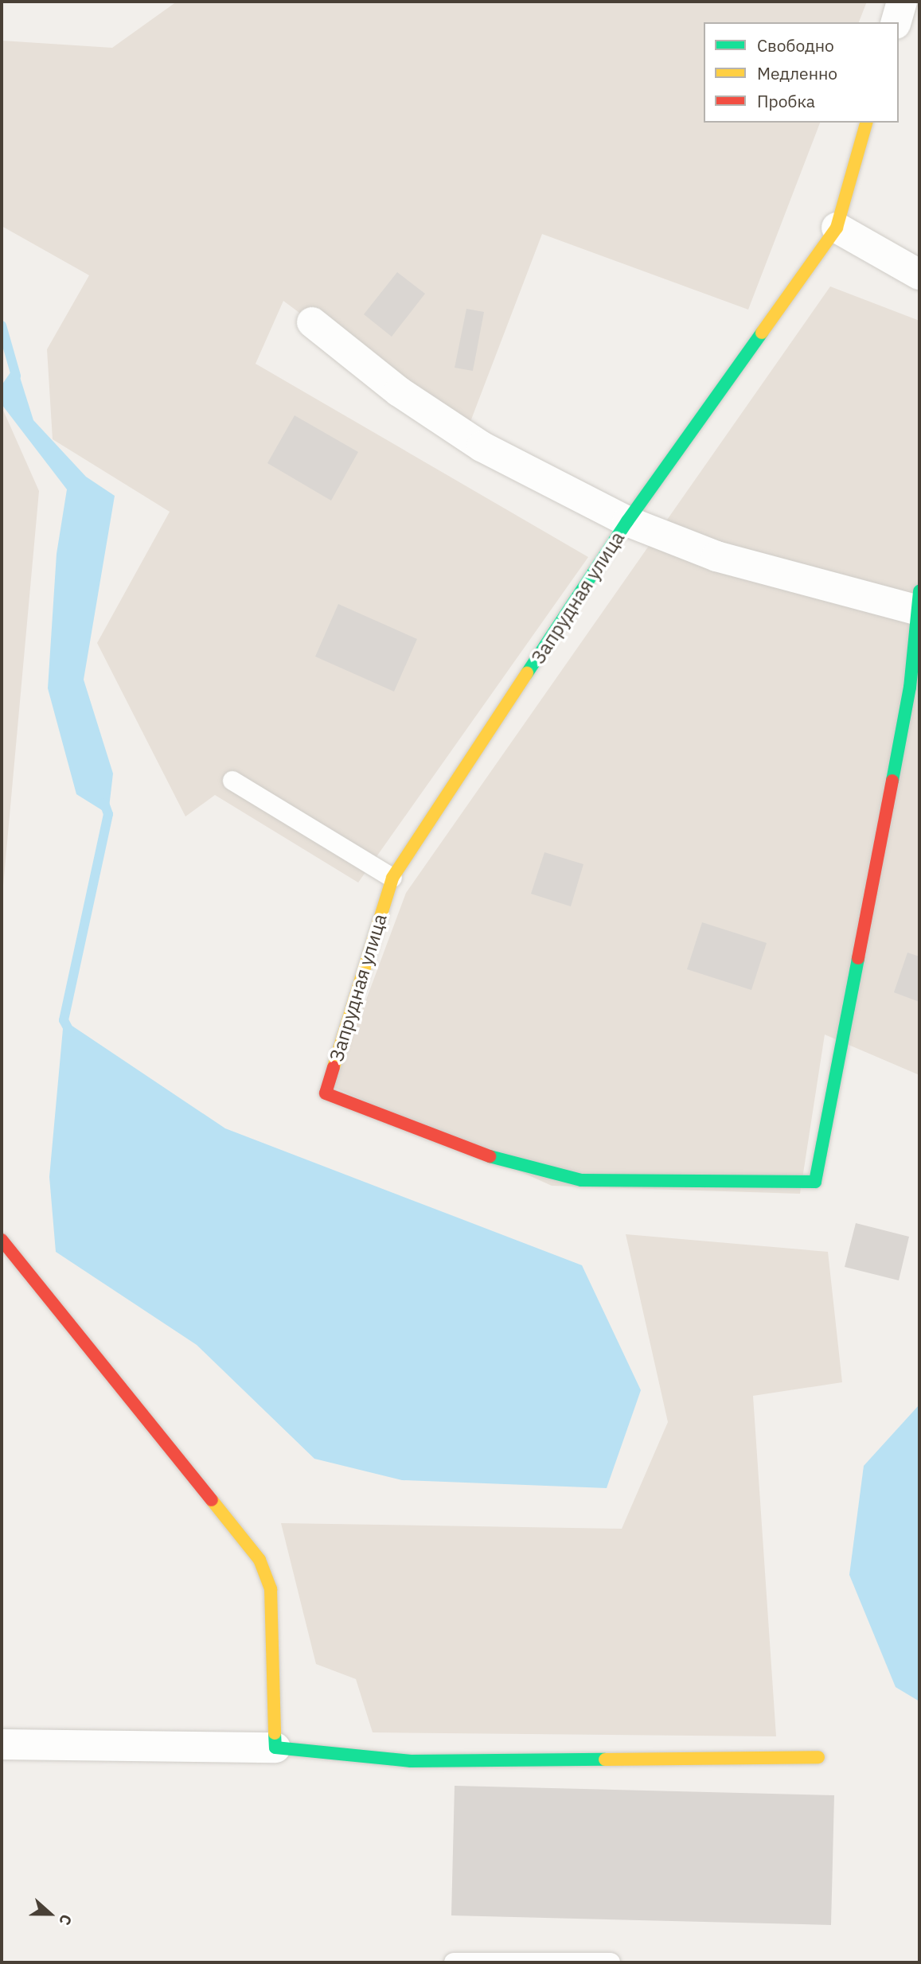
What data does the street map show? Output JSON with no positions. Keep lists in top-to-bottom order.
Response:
{
  "streets": {
    "street": ["Запрудная улица"]
  },
  "legend": ["Свободно", "Медленно", "Пробка"],
  "north": "right"
}
